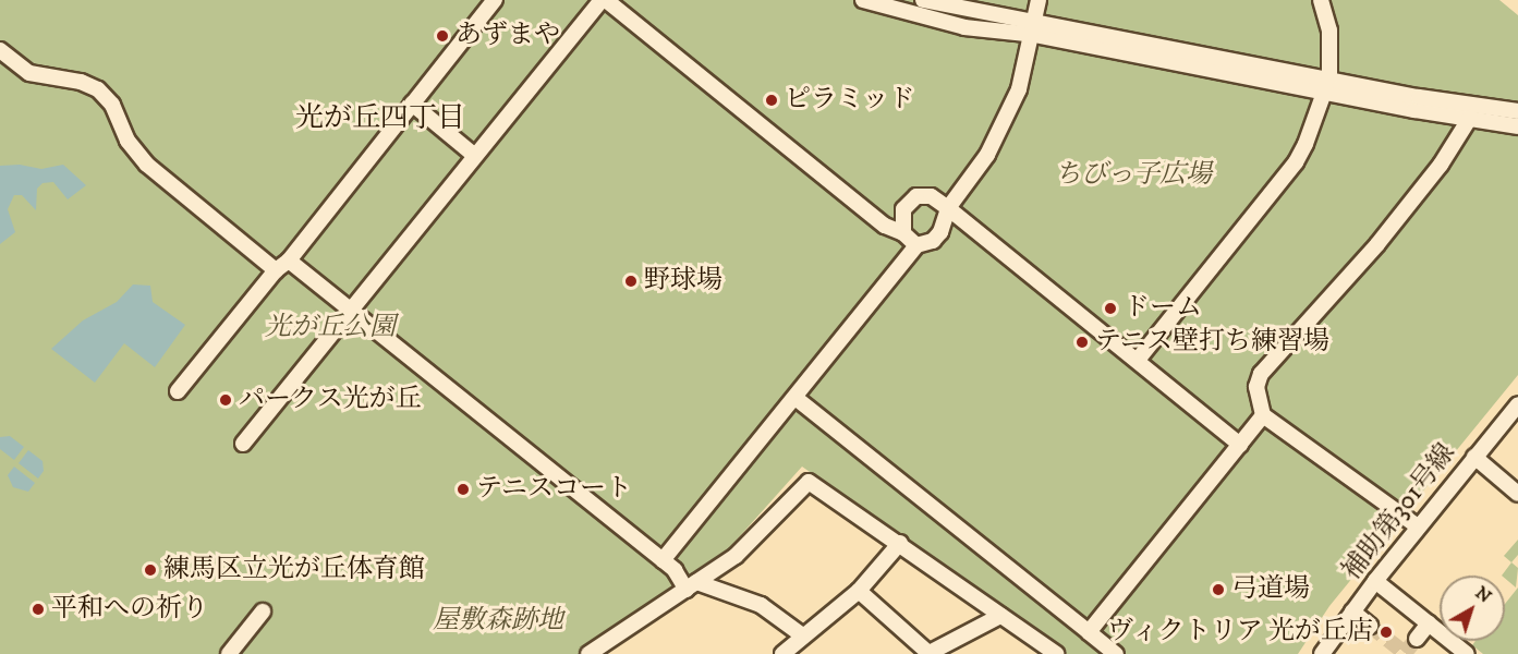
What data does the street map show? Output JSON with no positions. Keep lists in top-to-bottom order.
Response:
{
  "streets": {
    "street": ["補助第301号線"]
  },
  "districts": ["光が丘四丁目"],
  "parks": ["ちびっ子広場", "光が丘公園", "屋敷森跡地"],
  "places": [
    "あずまや",
    "ピラミッド",
    "野球場",
    "ドーム",
    "テニス壁打ち練習場",
    "パークス光が丘",
    "テニスコート",
    "練馬区立光が丘体育館",
    "弓道場",
    "平和への祈り",
    "ヴィクトリア 光が丘店"
  ],
  "north": "top right"
}
